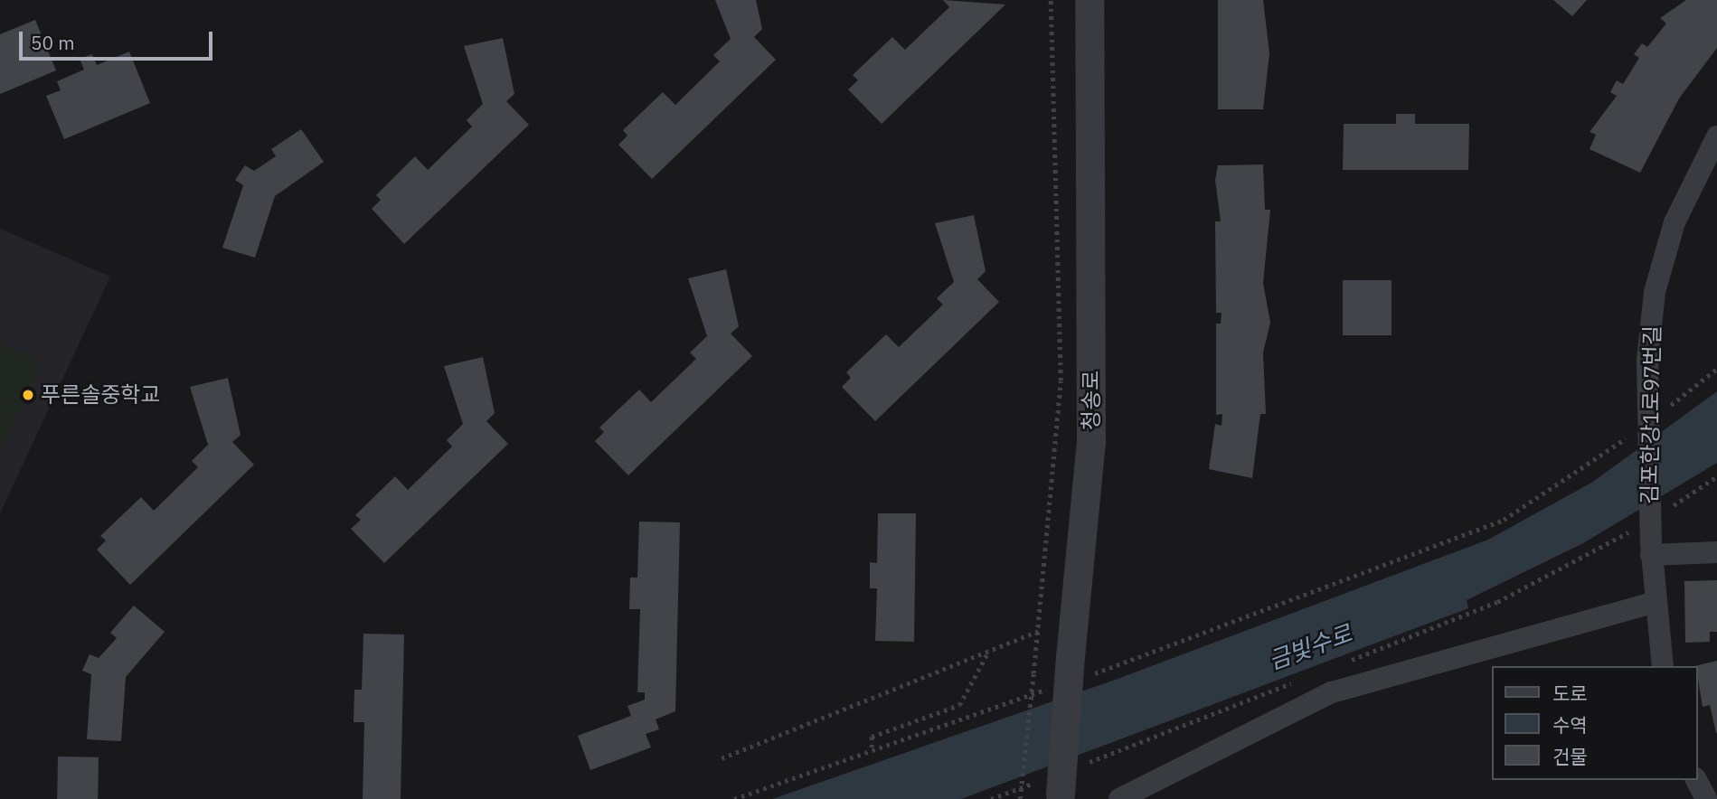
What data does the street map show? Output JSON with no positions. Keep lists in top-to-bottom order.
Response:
{
  "streets": {
    "street": ["청송로", "김포한강1로97번길"]
  },
  "water": ["금빛수로"],
  "places": ["푸른솔중학교"],
  "legend": ["도로", "수역", "건물"],
  "scale_bar": "50 m"
}
